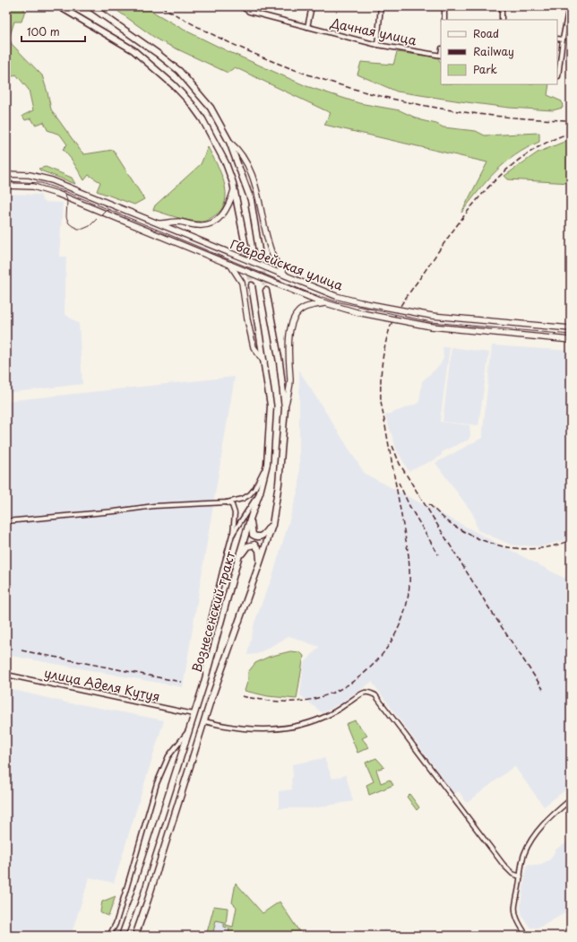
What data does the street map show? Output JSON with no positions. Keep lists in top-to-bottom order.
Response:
{
  "streets": {
    "main road": ["Гвардейская улица", "Вознесенский тракт"],
    "street": ["Дачная улица", "улица Аделя Кутуя"]
  },
  "crossings": [
    ["Вознесенский тракт", "улица Аделя Кутуя"]
  ],
  "legend": ["Road", "Railway", "Park"],
  "scale_bar": "100 m"
}
